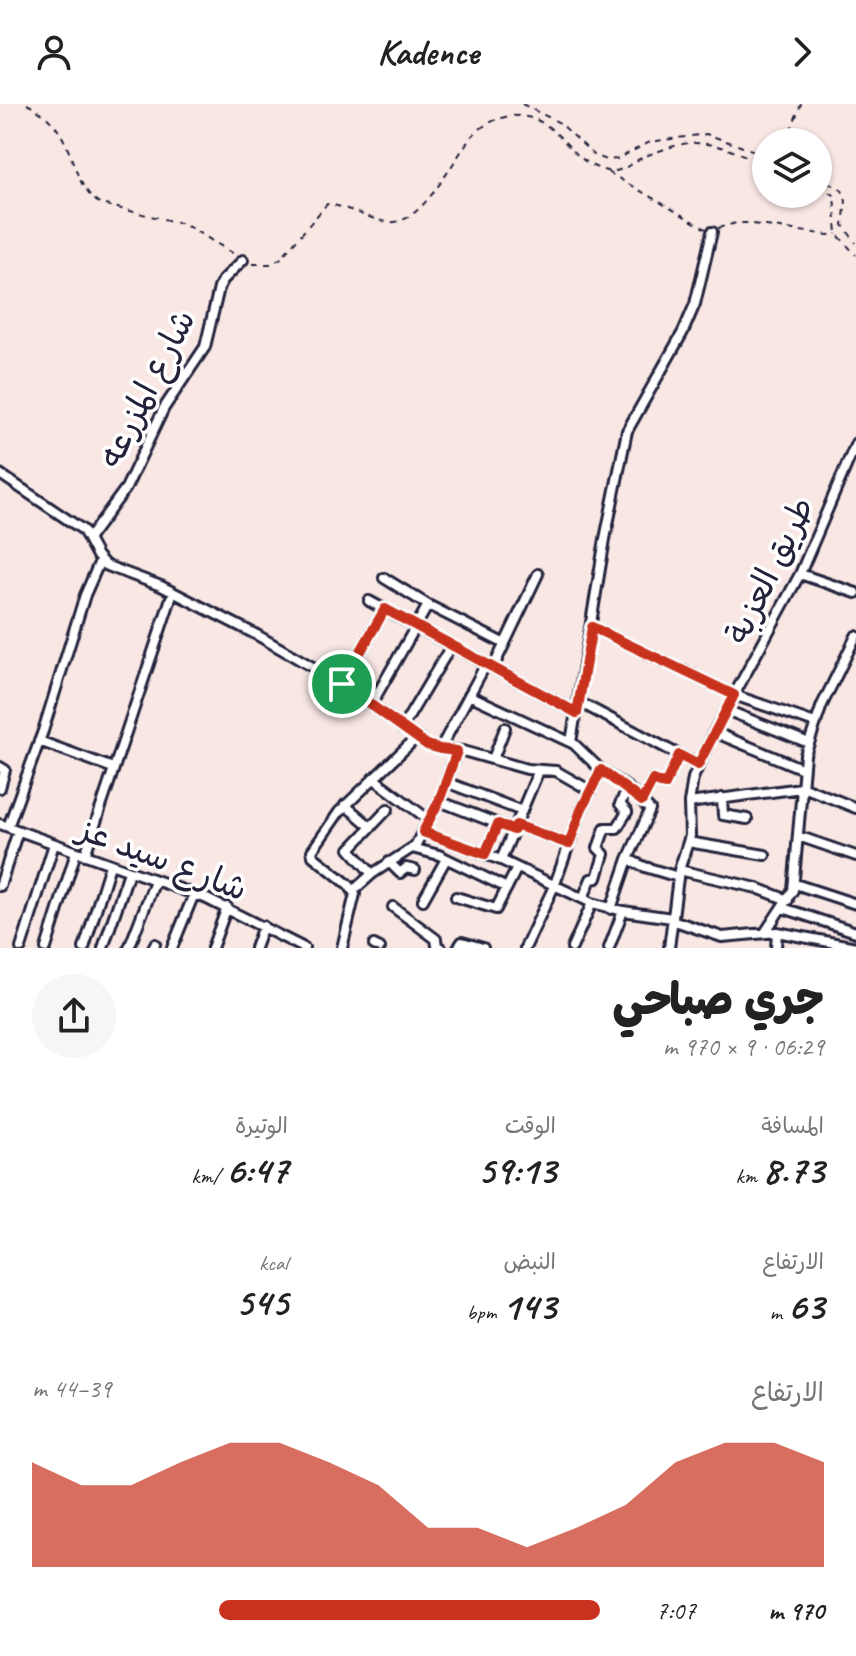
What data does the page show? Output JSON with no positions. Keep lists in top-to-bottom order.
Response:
{
  "streets": {
    "street": ["شارع المزرعه", "طريق العزبة", "شارع سيد عز"]
  },
  "page": {
    "header": "Kadence",
    "heading": ["جري صباحي", "06:29 · 9 × 970 m"],
    "stats": [
      ["المسافة", "8.73 km"],
      ["الوقت", "59:13"],
      ["الوتيرة", "6:47 /km"],
      ["الارتفاع", "63 m"],
      ["النبض", "143 bpm"],
      ["kcal", "545"]
    ],
    "chart": ["الارتفاع", "39–44 m"],
    "list": [
      {
        "name": "970 m",
        "note": "7:07"
      }
    ]
  }
}
